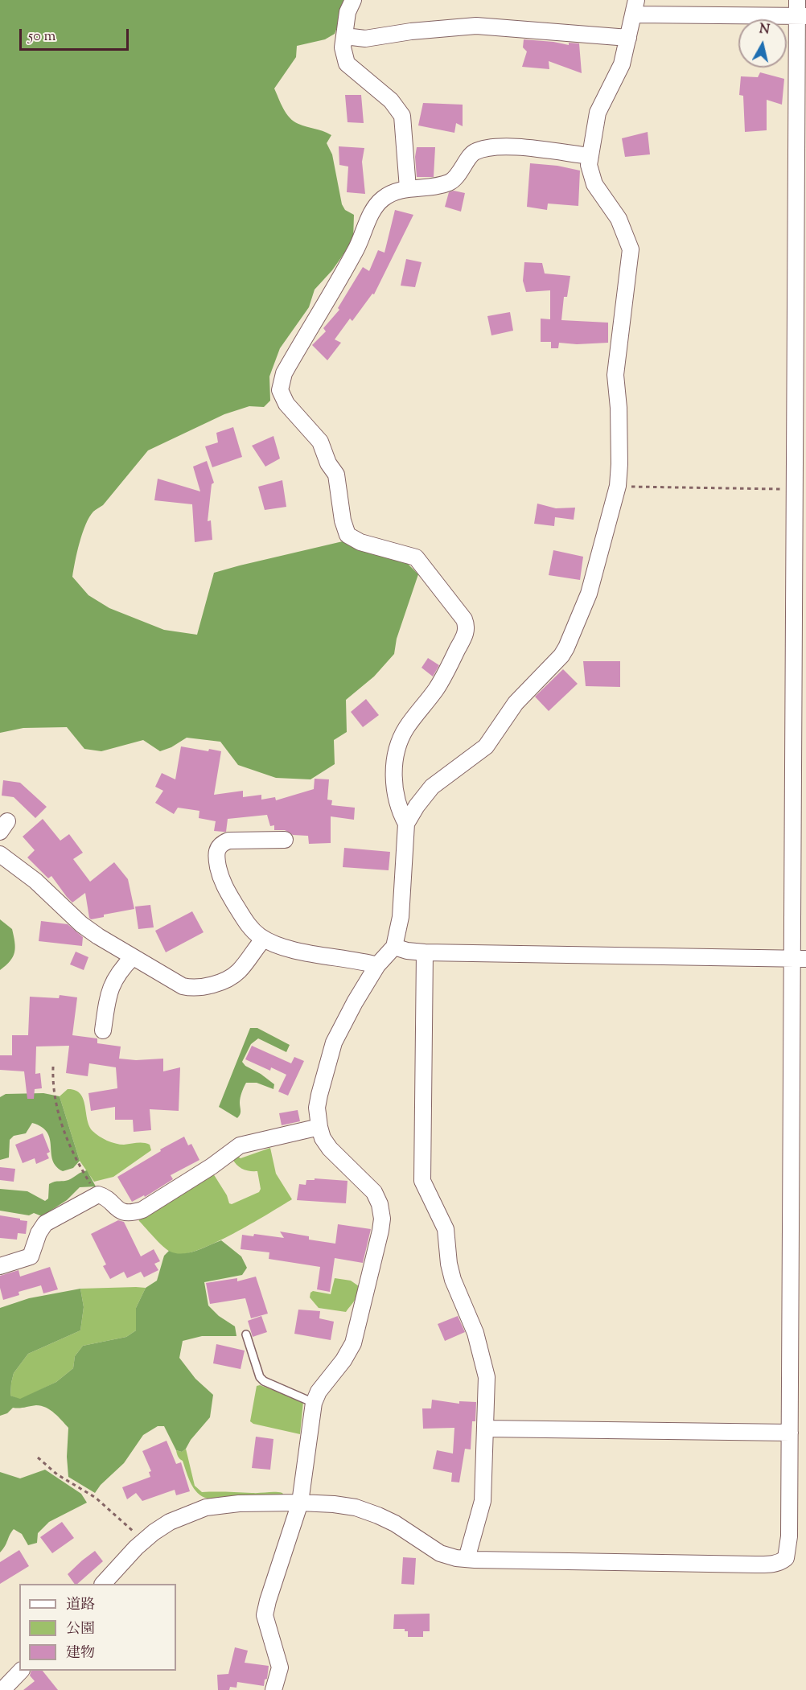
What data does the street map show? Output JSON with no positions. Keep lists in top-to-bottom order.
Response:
{
  "legend": ["道路", "公園", "建物"],
  "scale_bar": "50 m",
  "north": "top"
}
